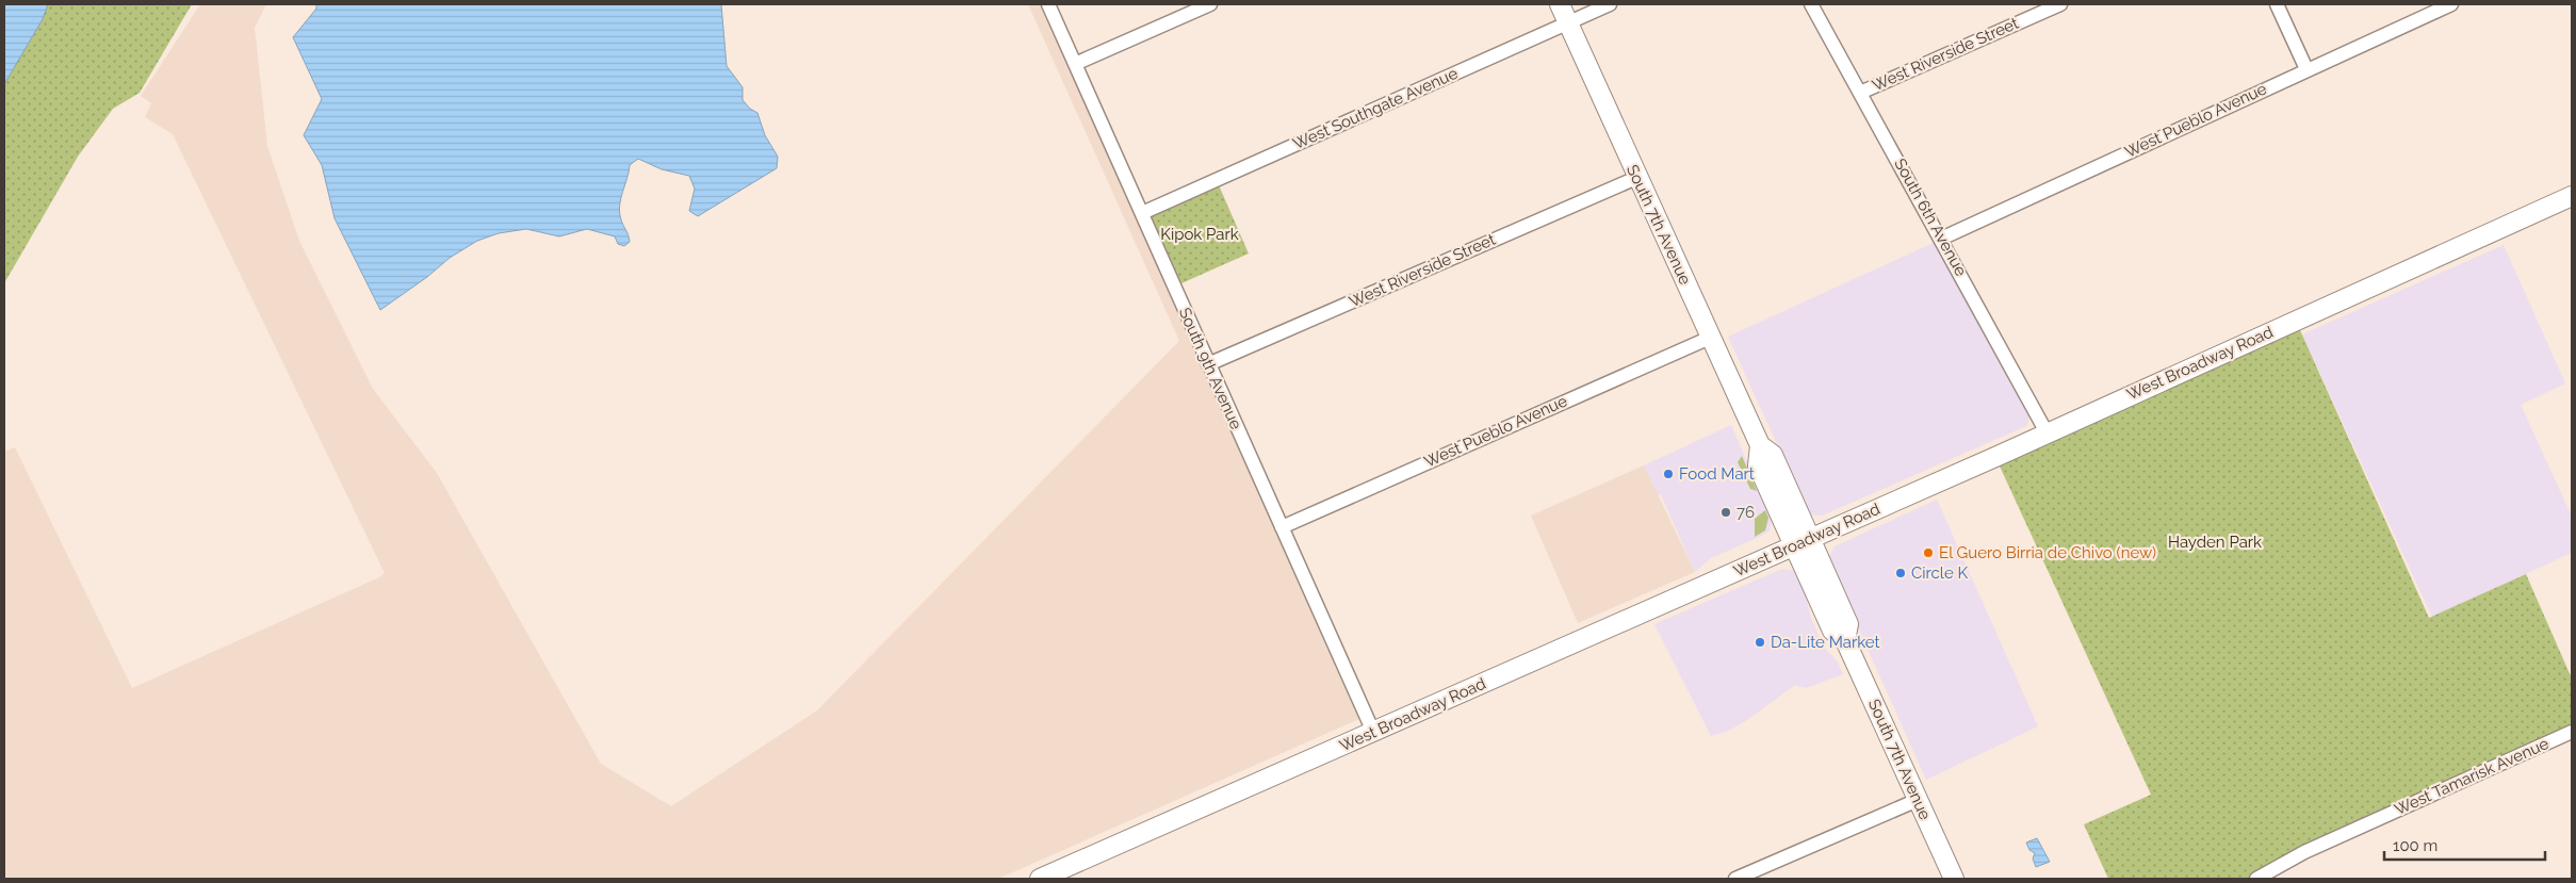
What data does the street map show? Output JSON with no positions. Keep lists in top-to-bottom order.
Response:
{
  "streets": {
    "main road": ["South 7th Avenue", "West Broadway Road"],
    "street": [
      "West Riverside Street",
      "West Southgate Avenue",
      "West Pueblo Avenue",
      "South 6th Avenue",
      "South 9th Avenue",
      "West Tamarisk Avenue"
    ]
  },
  "crossings": [
    ["West Riverside Street", "South 6th Avenue"],
    ["West Riverside Street", "South 7th Avenue"],
    ["West Riverside Street", "South 9th Avenue"],
    ["West Southgate Avenue", "South 7th Avenue"],
    ["West Southgate Avenue", "South 9th Avenue"],
    ["West Pueblo Avenue", "South 6th Avenue"],
    ["West Pueblo Avenue", "South 7th Avenue"],
    ["West Pueblo Avenue", "South 9th Avenue"],
    ["South 6th Avenue", "West Broadway Road"],
    ["South 7th Avenue", "West Broadway Road"],
    ["West Broadway Road", "South 9th Avenue"]
  ],
  "parks": ["Kipok Park", "Hayden Park"],
  "places": [
    "Food Mart",
    "76",
    "El Guero Birria de Chivo (new)",
    "Circle K",
    "Da-Lite Market"
  ],
  "scale_bar": "100 m"
}
